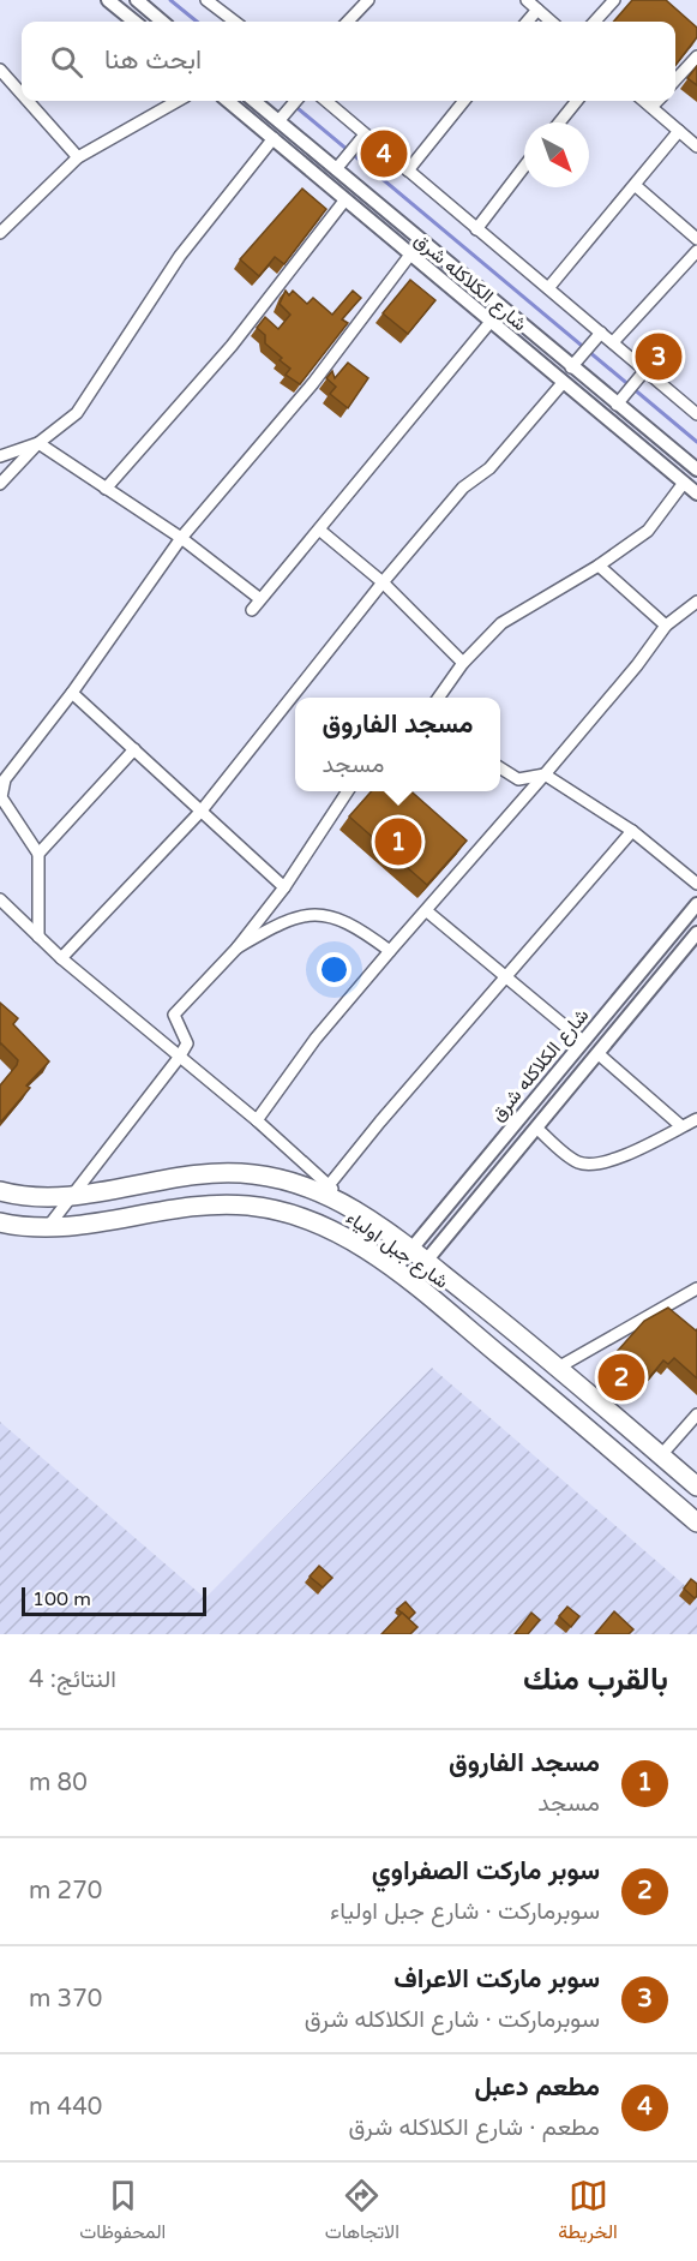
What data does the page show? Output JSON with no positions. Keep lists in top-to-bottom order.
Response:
{
  "streets": {
    "highway": ["شارع جبل اولياء"],
    "street": ["شارع الكلاكله شرق"]
  },
  "crossings": [
    ["شارع الكلاكله شرق", "شارع جبل اولياء"]
  ],
  "scale_bar": "100 m",
  "north": "bottom right",
  "page": {
    "search": "ابحث هنا",
    "pins": [
      "4",
      "3",
      "1",
      "2"
    ],
    "popup": ["مسجد الفاروق", "مسجد"],
    "scale": "100 m",
    "heading": ["بالقرب منك", "النتائج: 4"],
    "list": [
      {
        "mark": "1",
        "name": "مسجد الفاروق",
        "note": "مسجد",
        "value": "80 m"
      },
      {
        "mark": "2",
        "name": "سوبر ماركت الصفراوي",
        "note": "سوبرماركت · شارع جبل اولياء",
        "value": "270 m"
      },
      {
        "mark": "3",
        "name": "سوبر ماركت الاعراف",
        "note": "سوبرماركت · شارع الكلاكله شرق",
        "value": "370 m"
      },
      {
        "mark": "4",
        "name": "مطعم دعبل",
        "note": "مطعم · شارع الكلاكله شرق",
        "value": "440 m"
      }
    ],
    "nav": ["الخريطة", "الاتجاهات", "المحفوظات"]
  }
}
